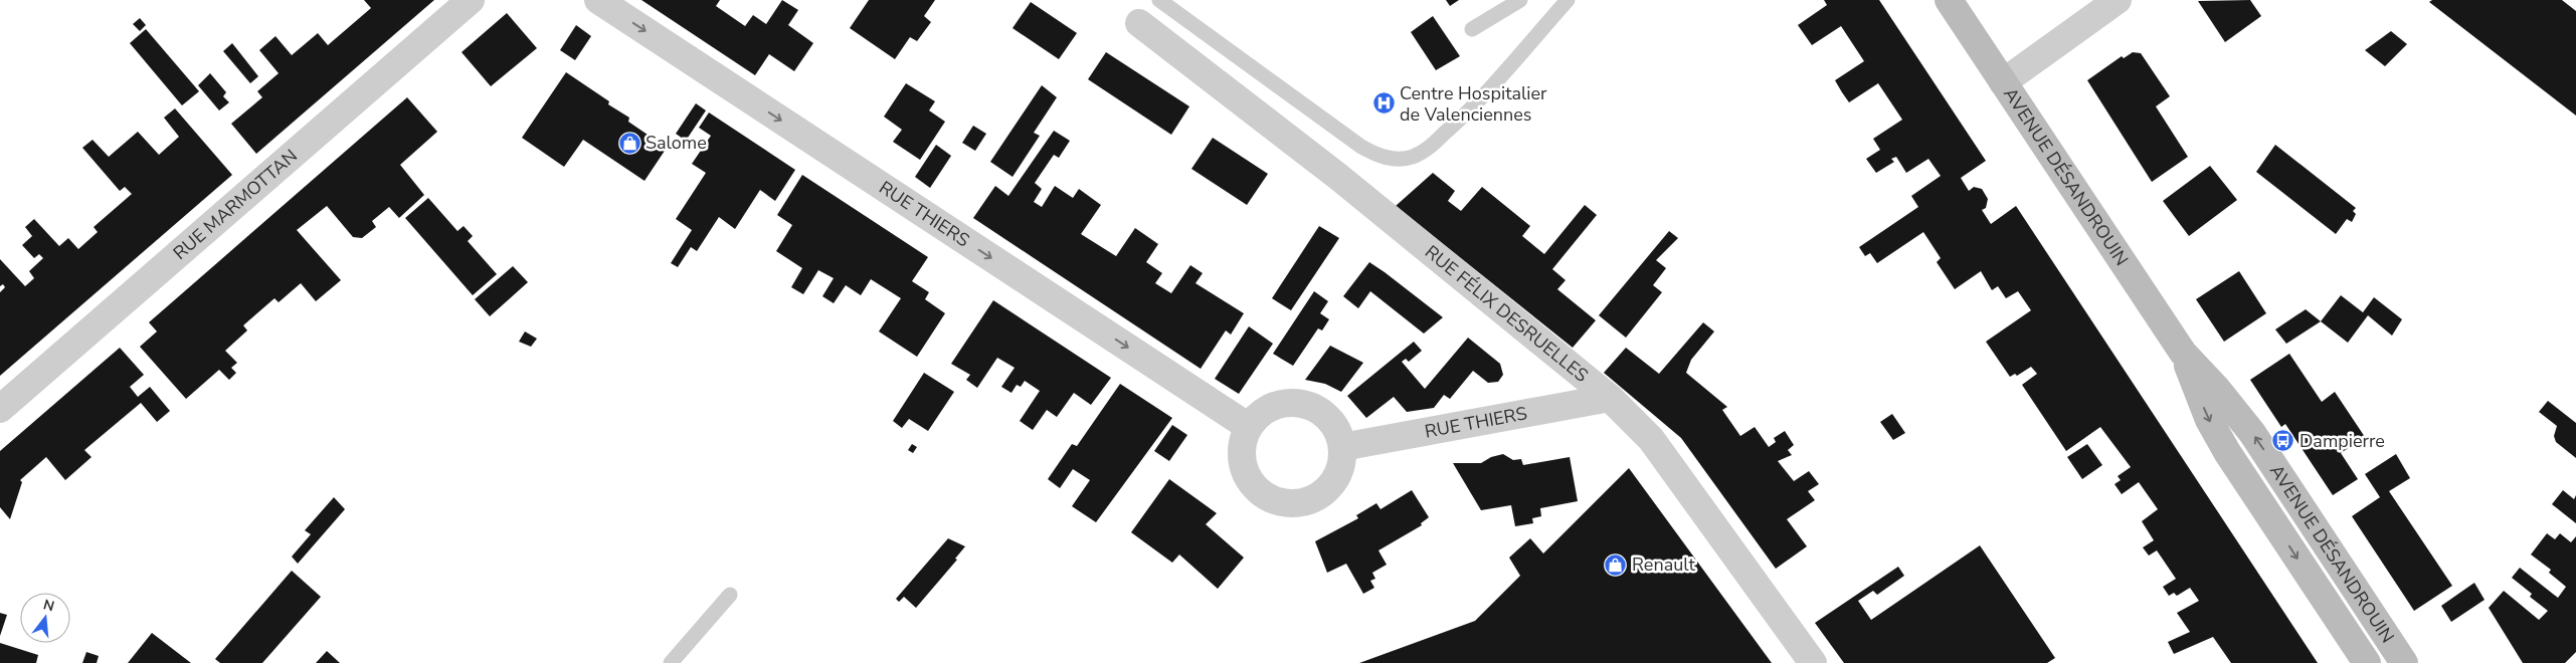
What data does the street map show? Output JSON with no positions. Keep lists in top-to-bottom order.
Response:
{
  "streets": {
    "main road": ["AVENUE DÉSANDROUIN"],
    "street": ["RUE MARMOTTAN", "RUE THIERS", "RUE FÉLIX DESRUELLES"]
  },
  "crossings": [
    ["RUE THIERS", "RUE FÉLIX DESRUELLES"]
  ],
  "one_way": ["RUE THIERS"],
  "places": {
    "hospital": ["Centre Hospitalier de Valenciennes"],
    "shop": ["Salome", "Renault"],
    "bus stop": ["Dampierre"]
  },
  "north": "top"
}
